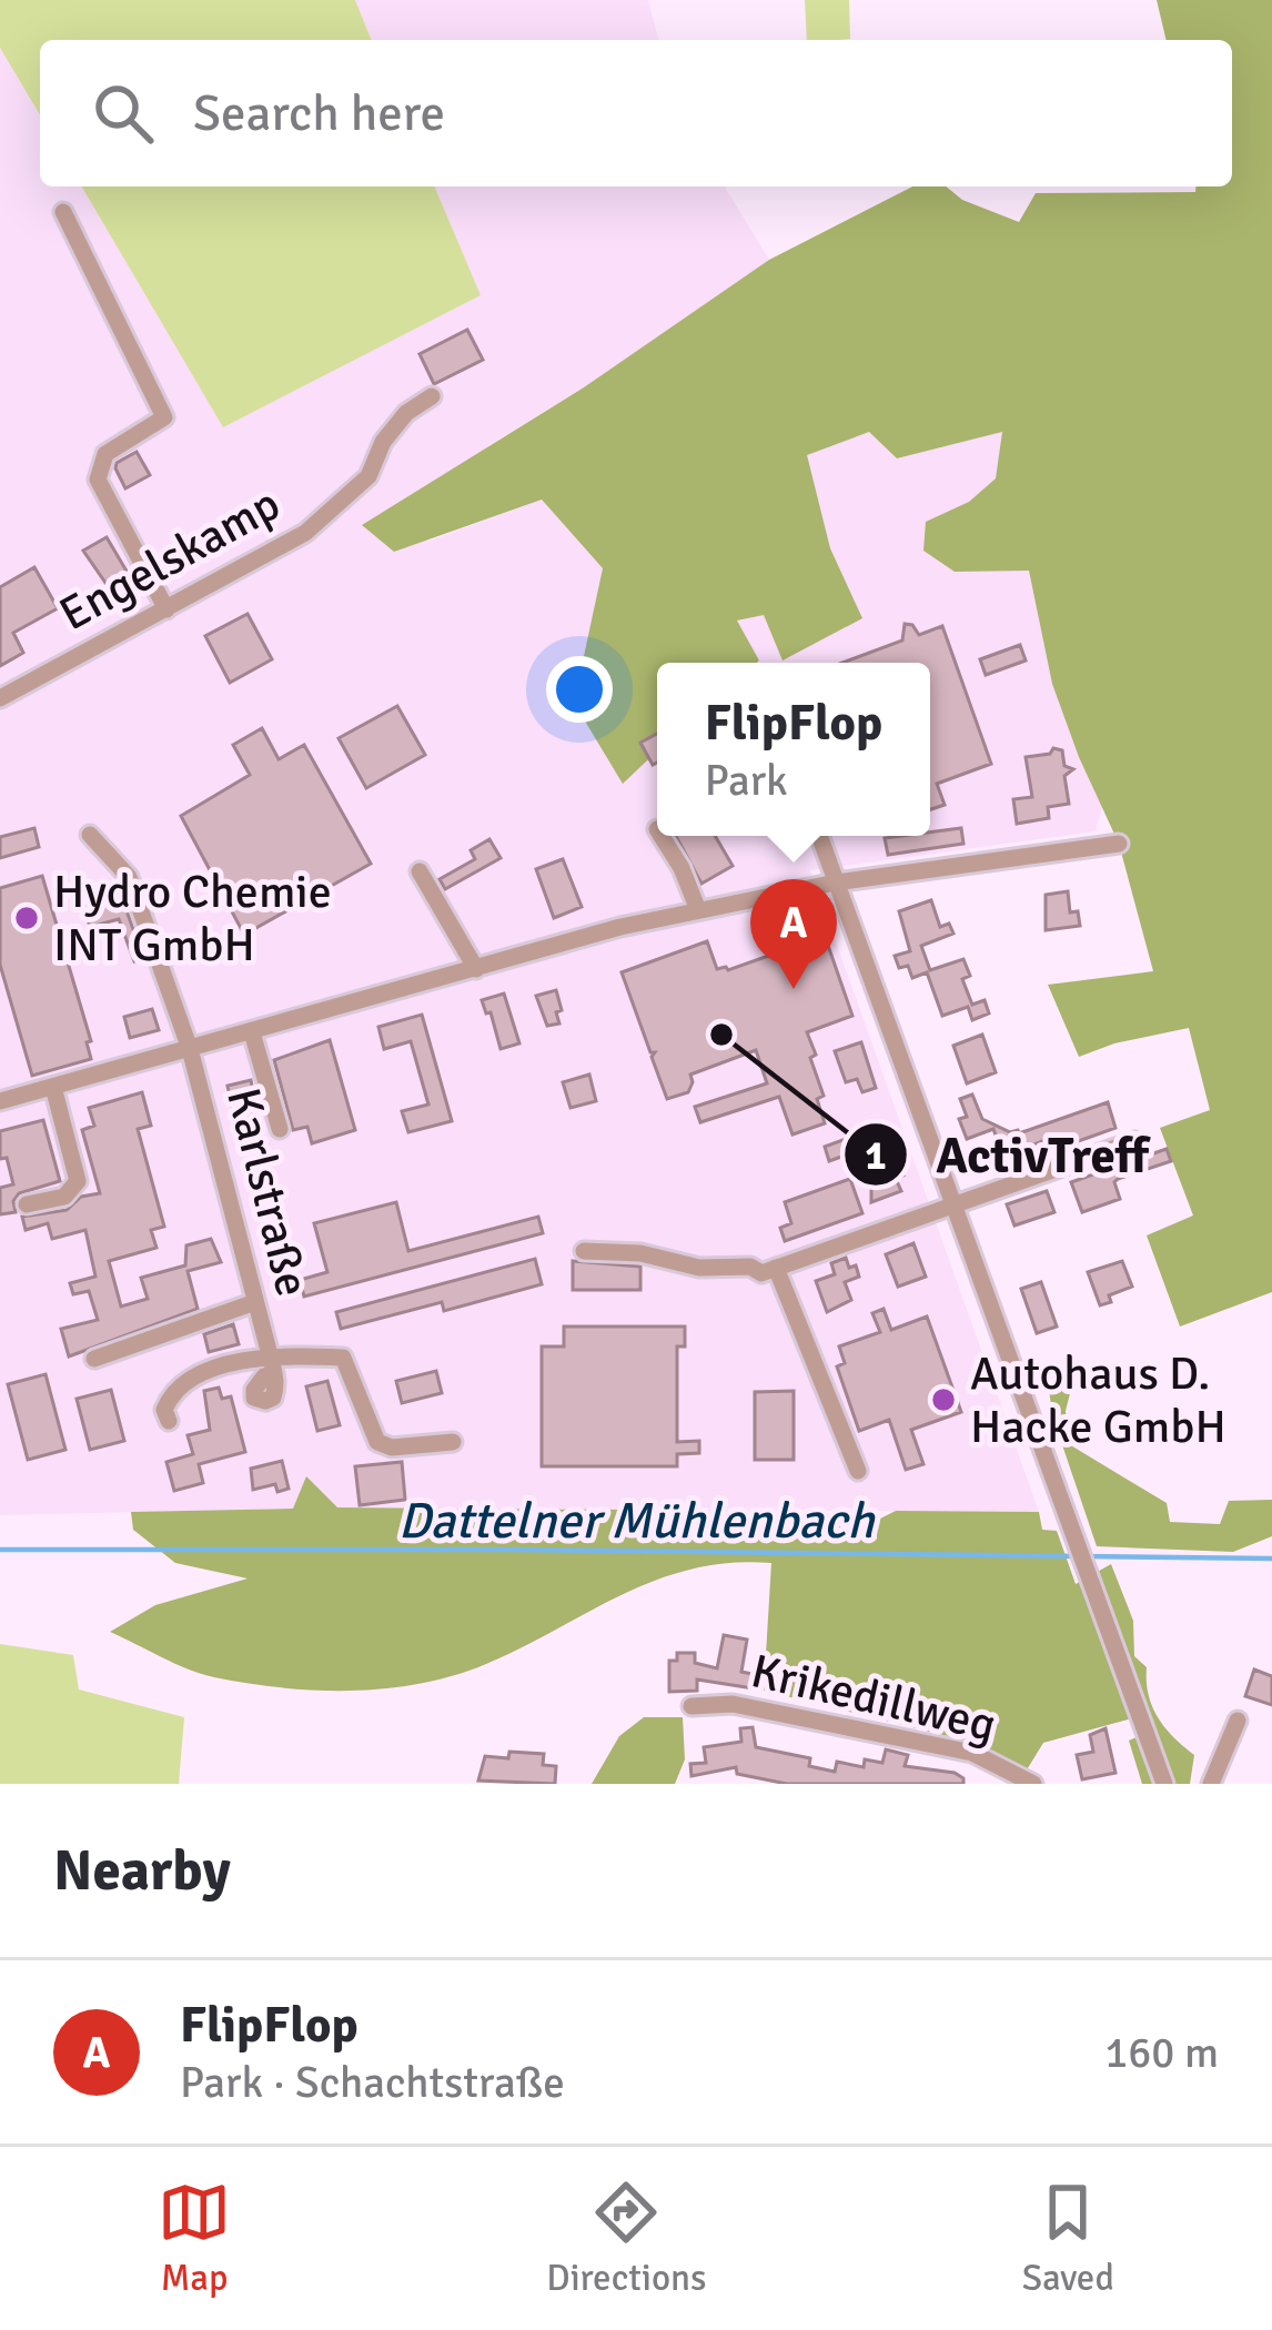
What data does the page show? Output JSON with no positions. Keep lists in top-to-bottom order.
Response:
{
  "streets": {
    "street": ["Engelskamp", "Karlstraße", "Krikedillweg"]
  },
  "water": ["Dattelner Mühlenbach"],
  "places": ["Hydro Chemie INT GmbH", "ActivTreff", "Autohaus D. Hacke GmbH"],
  "page": {
    "search": "Search here",
    "popup": ["FlipFlop", "Park"],
    "pins": "A",
    "heading": "Nearby",
    "list": [
      {
        "mark": "A",
        "name": "FlipFlop",
        "note": "Park · Schachtstraße",
        "value": "160 m"
      }
    ],
    "nav": ["Map", "Directions", "Saved"]
  }
}
